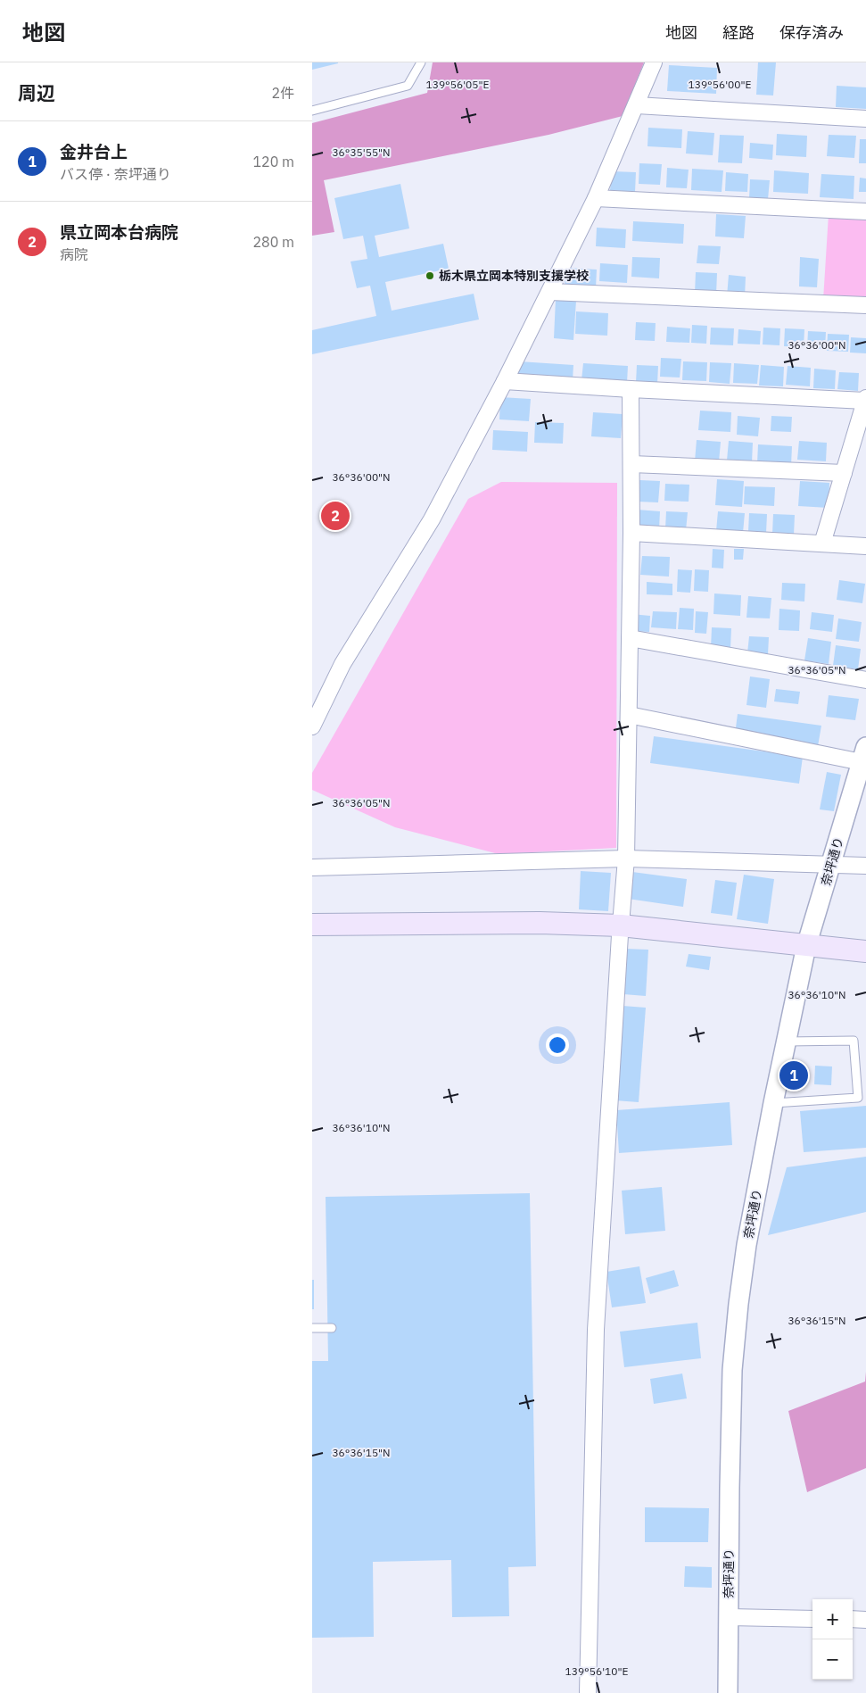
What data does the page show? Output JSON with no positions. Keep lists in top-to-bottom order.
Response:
{
  "streets": {
    "street": ["奈坪通り"]
  },
  "places": ["栃木県立岡本特別支援学校"],
  "page": {
    "header": "地図",
    "nav": ["地図", "経路", "保存済み"],
    "heading": ["周辺", "2件"],
    "list": [
      {
        "mark": "1",
        "name": "金井台上",
        "note": "バス停 · 奈坪通り",
        "value": "120 m"
      },
      {
        "mark": "2",
        "name": "県立岡本台病院",
        "note": "病院",
        "value": "280 m"
      }
    ],
    "pins": ["2", "1"],
    "map_buttons": ["+", "−"]
  },
  "coordinates": [
    "139°56'05\"E",
    "139°56'00\"E",
    "36°35'55\"N",
    "36°36'00\"N",
    "36°36'05\"N",
    "36°36'10\"N",
    "36°36'15\"N",
    "139°56'10\"E"
  ]
}
